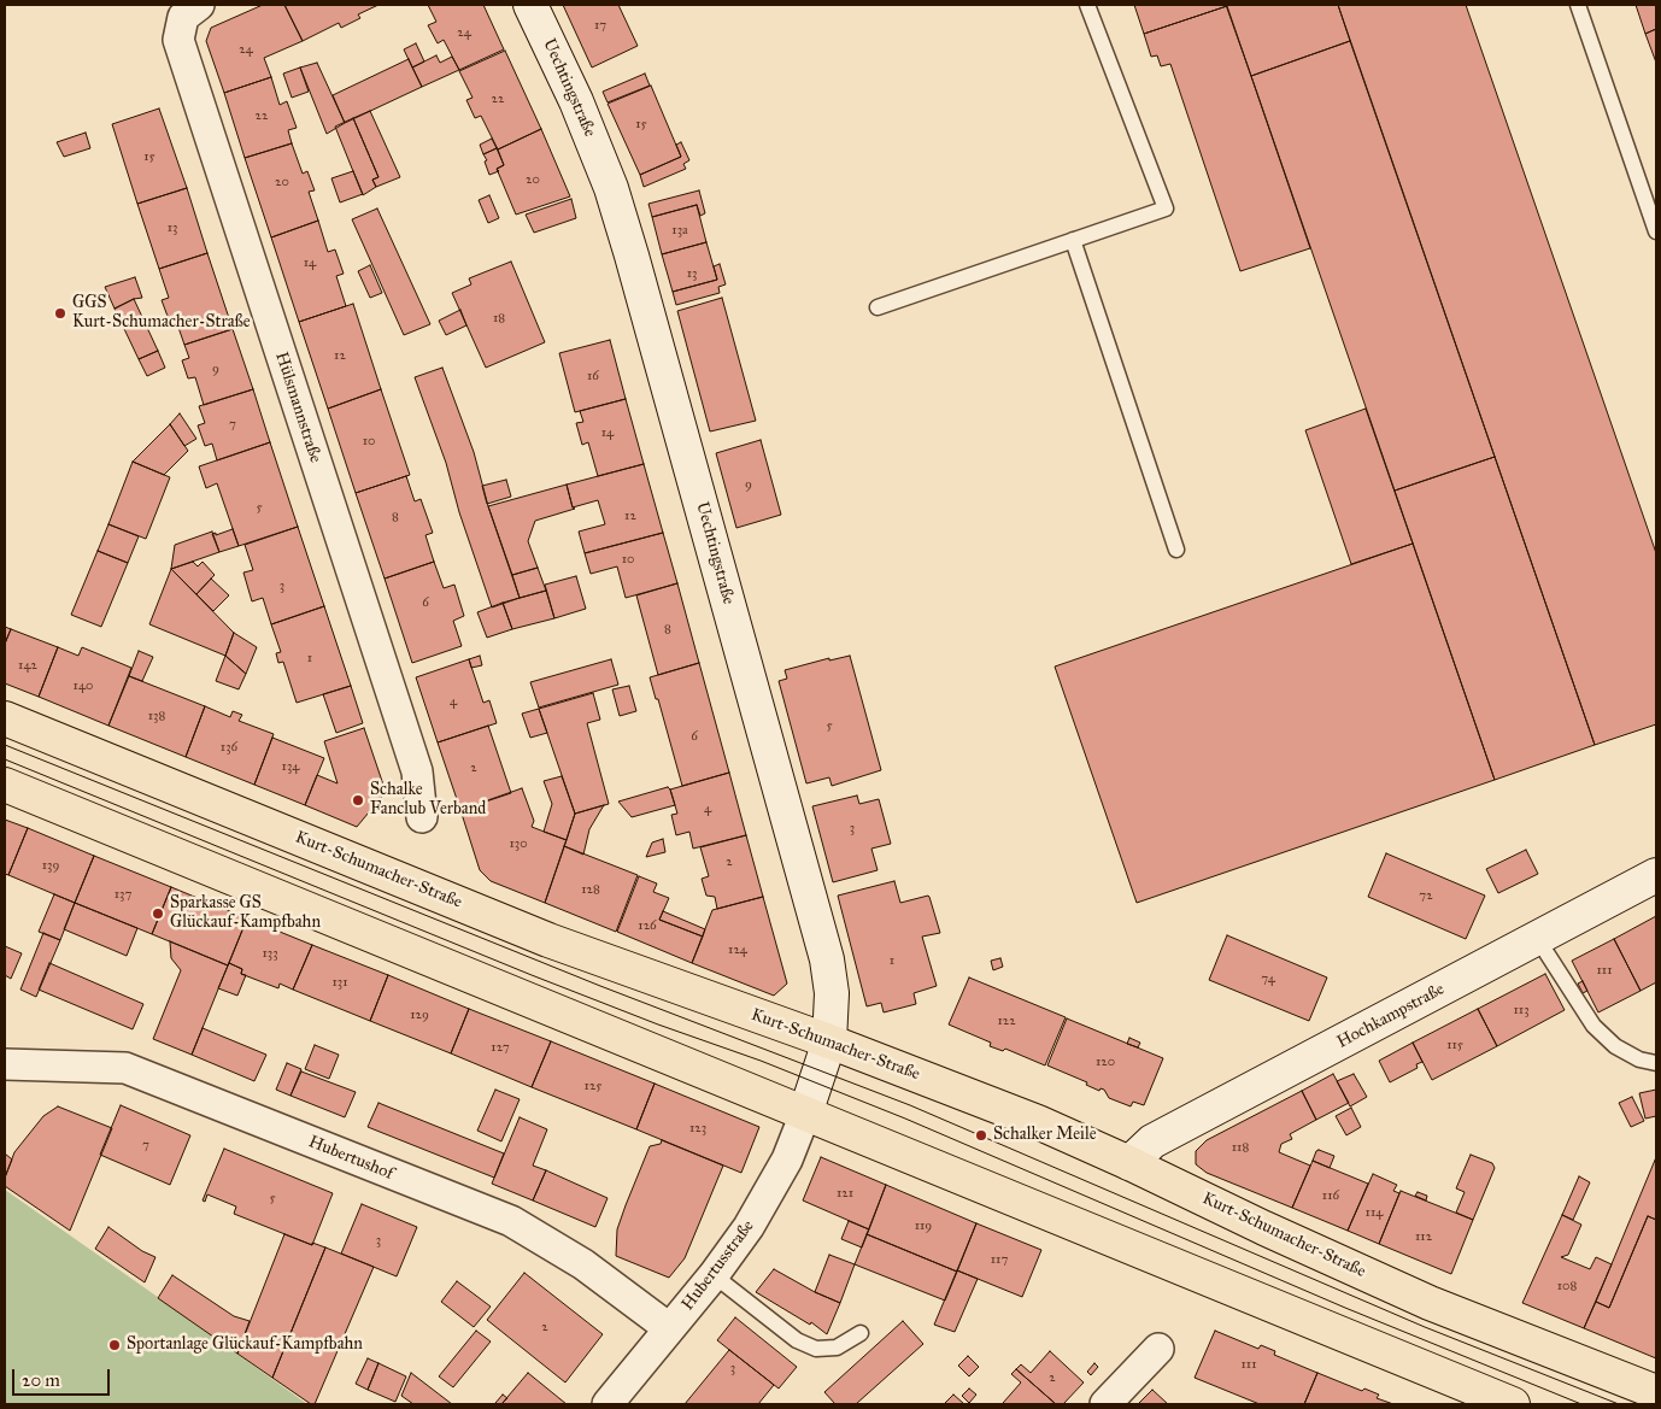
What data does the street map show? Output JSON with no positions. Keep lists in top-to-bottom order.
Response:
{
  "streets": {
    "main road": ["Kurt-Schumacher-Straße"],
    "street": [
      "Uechtingstraße",
      "Hülsmannstraße",
      "Hochkampstraße",
      "Hubertushof",
      "Hubertusstraße"
    ]
  },
  "crossings": [
    ["Uechtingstraße", "Kurt-Schumacher-Straße"],
    ["Uechtingstraße", "Hubertusstraße"],
    ["Kurt-Schumacher-Straße", "Hochkampstraße"],
    ["Hubertushof", "Hubertusstraße"]
  ],
  "places": [
    "GGS Kurt-Schumacher-Straße",
    "Schalke Fanclub Verband",
    "Sparkasse GS Glückauf-Kampfbahn",
    "Schalker Meile",
    "Sportanlage Glückauf-Kampfbahn"
  ],
  "house_numbers": [
    "17",
    "24",
    "24",
    "22",
    "22",
    "15",
    "15",
    "20",
    "20",
    "13",
    "13a",
    "14",
    "13",
    "18",
    "12",
    "9",
    "16",
    "7",
    "14",
    "10",
    "9",
    "5",
    "12",
    "8",
    "10",
    "3",
    "6",
    "8",
    "1",
    "142",
    "140",
    "4",
    "138",
    "5",
    "6",
    "136",
    "134",
    "2",
    "4",
    "3",
    "130",
    "2",
    "139",
    "128",
    "137",
    "72",
    "126",
    "124",
    "133",
    "1",
    "111",
    "74",
    "131",
    "113",
    "129",
    "122",
    "115",
    "127",
    "120",
    "125",
    "123",
    "7",
    "118",
    "121",
    "116",
    "5",
    "114",
    "119",
    "112",
    "3",
    "117",
    "108",
    "2",
    "111",
    "3",
    "2"
  ],
  "scale_bar": "20 m"
}
